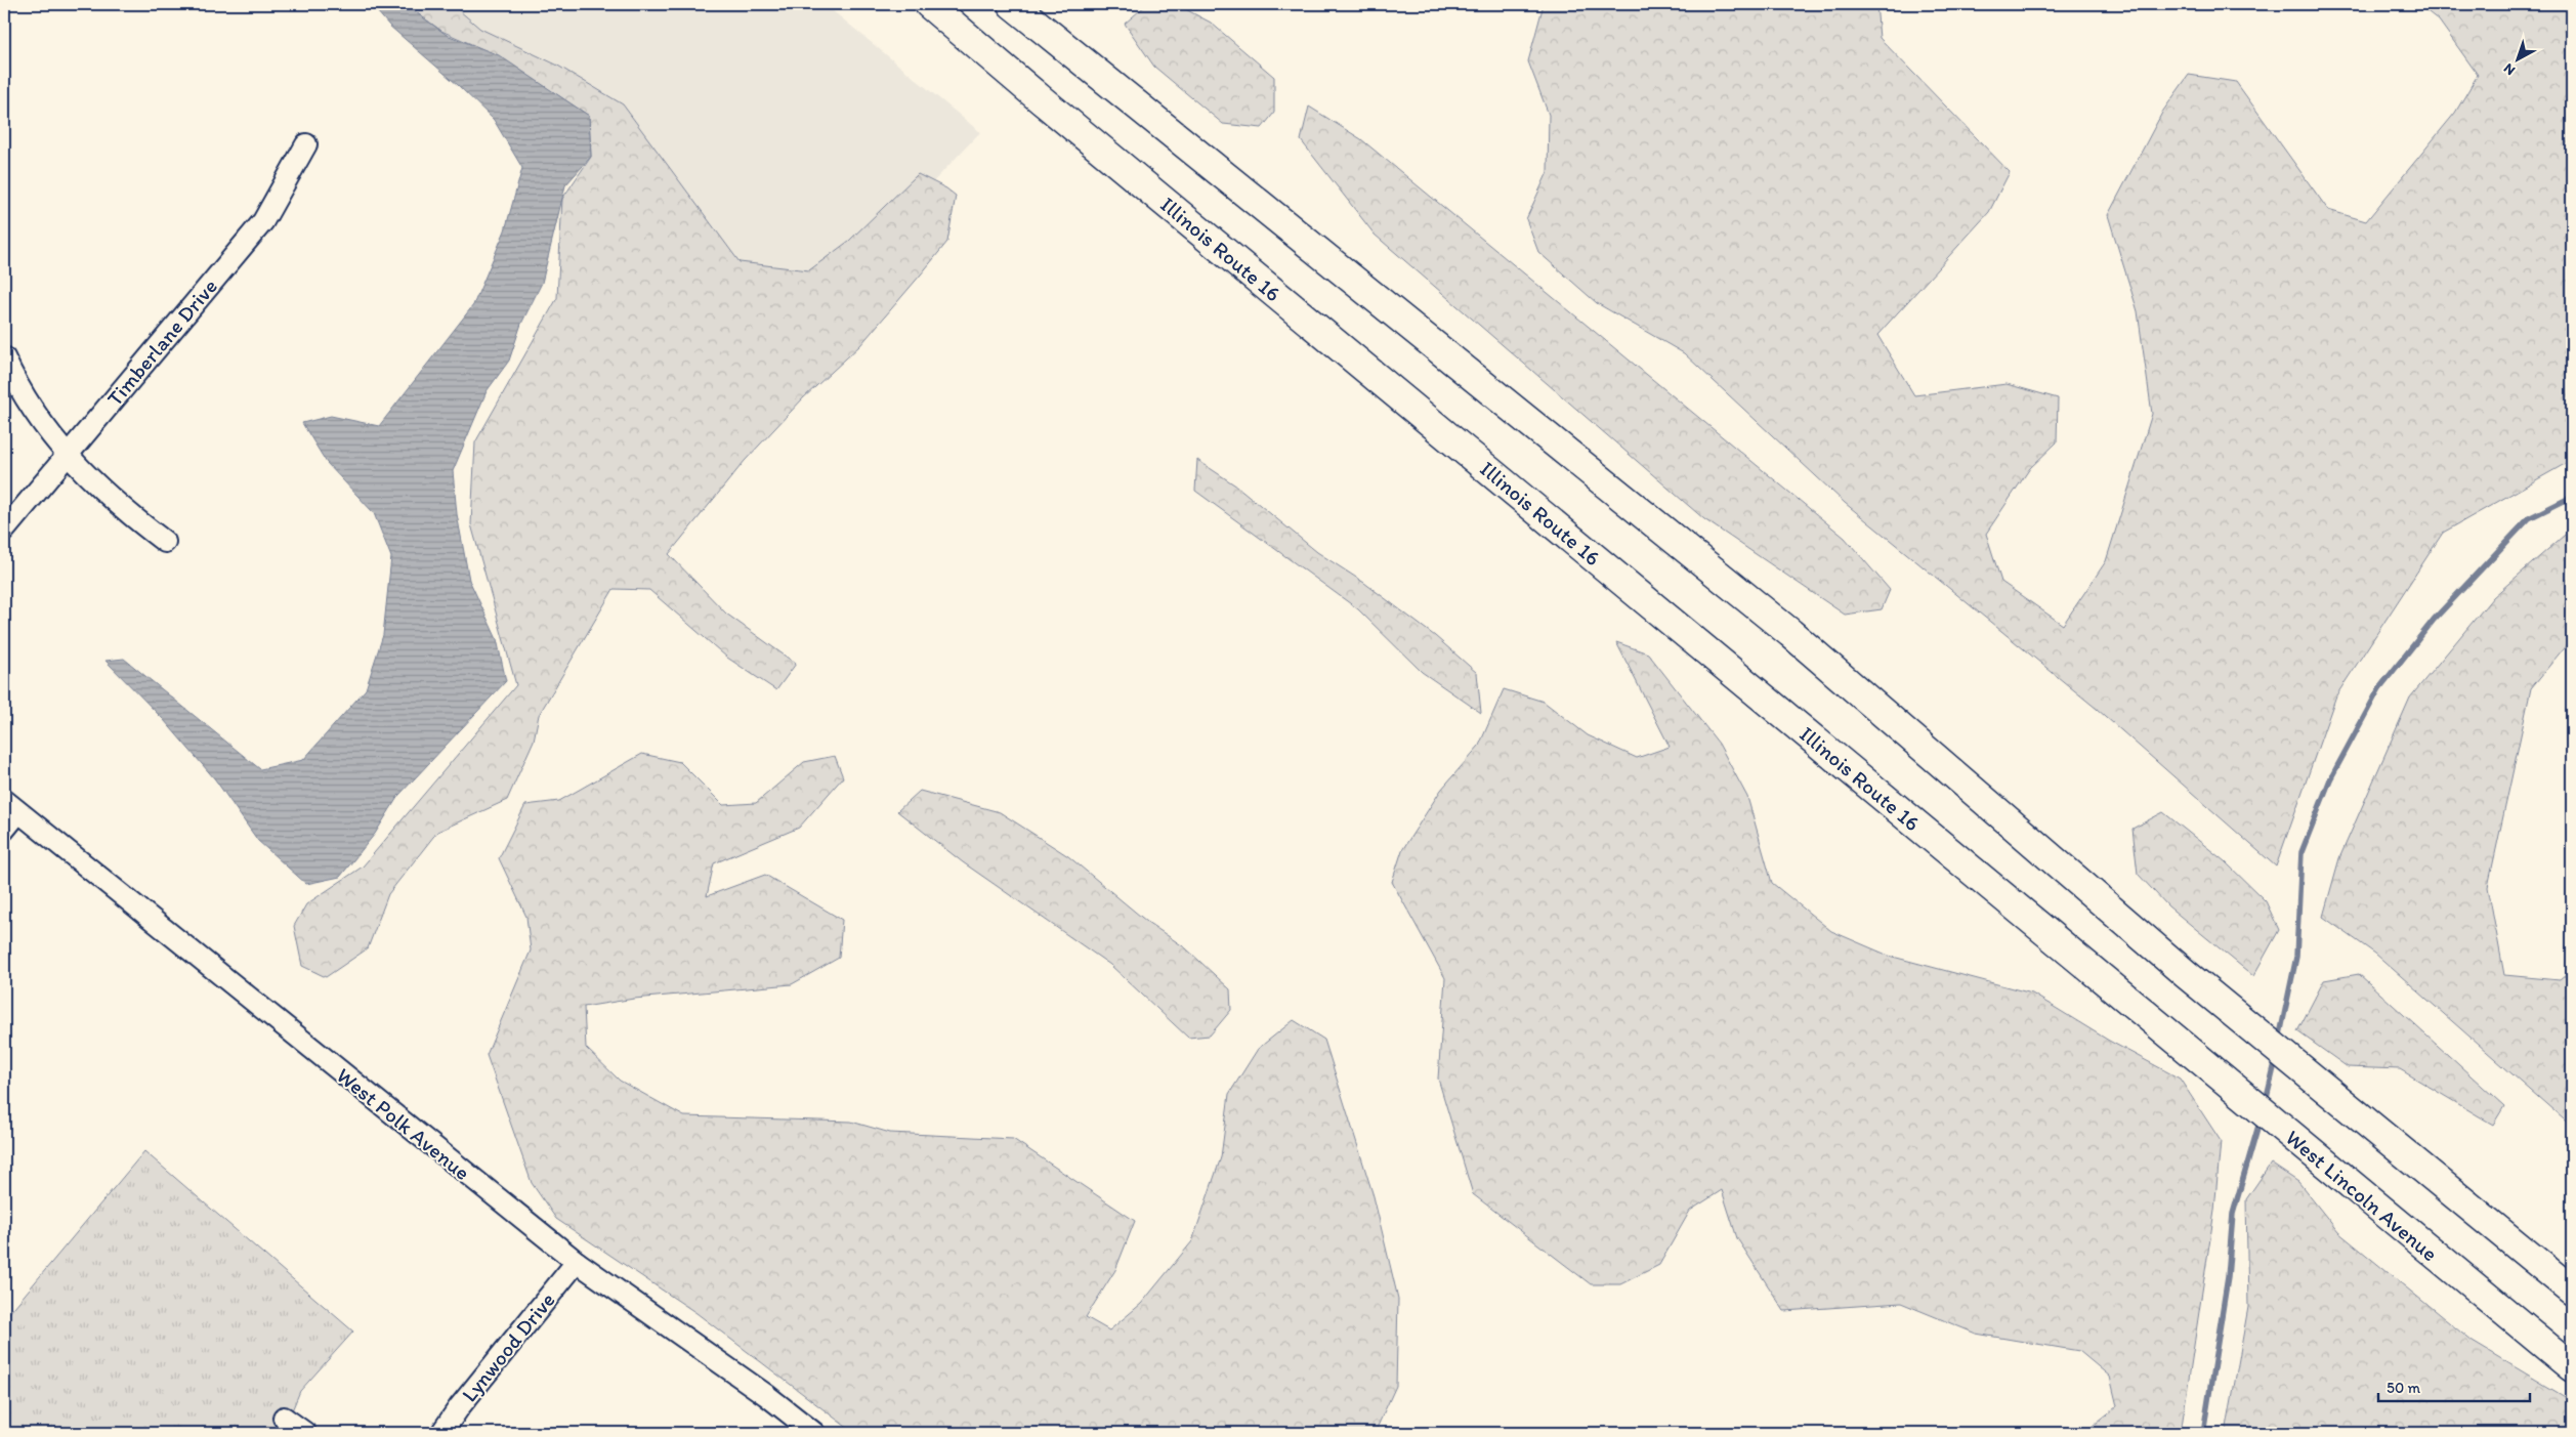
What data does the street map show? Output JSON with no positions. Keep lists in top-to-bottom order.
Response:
{
  "streets": {
    "main road": ["Illinois Route 16", "West Lincoln Avenue"],
    "street": ["Timberlane Drive", "West Polk Avenue", "Lynwood Drive"]
  },
  "crossings": [
    ["Illinois Route 16", "West Lincoln Avenue"],
    ["West Polk Avenue", "Lynwood Drive"]
  ],
  "scale_bar": "50 m",
  "north": "bottom left"
}
